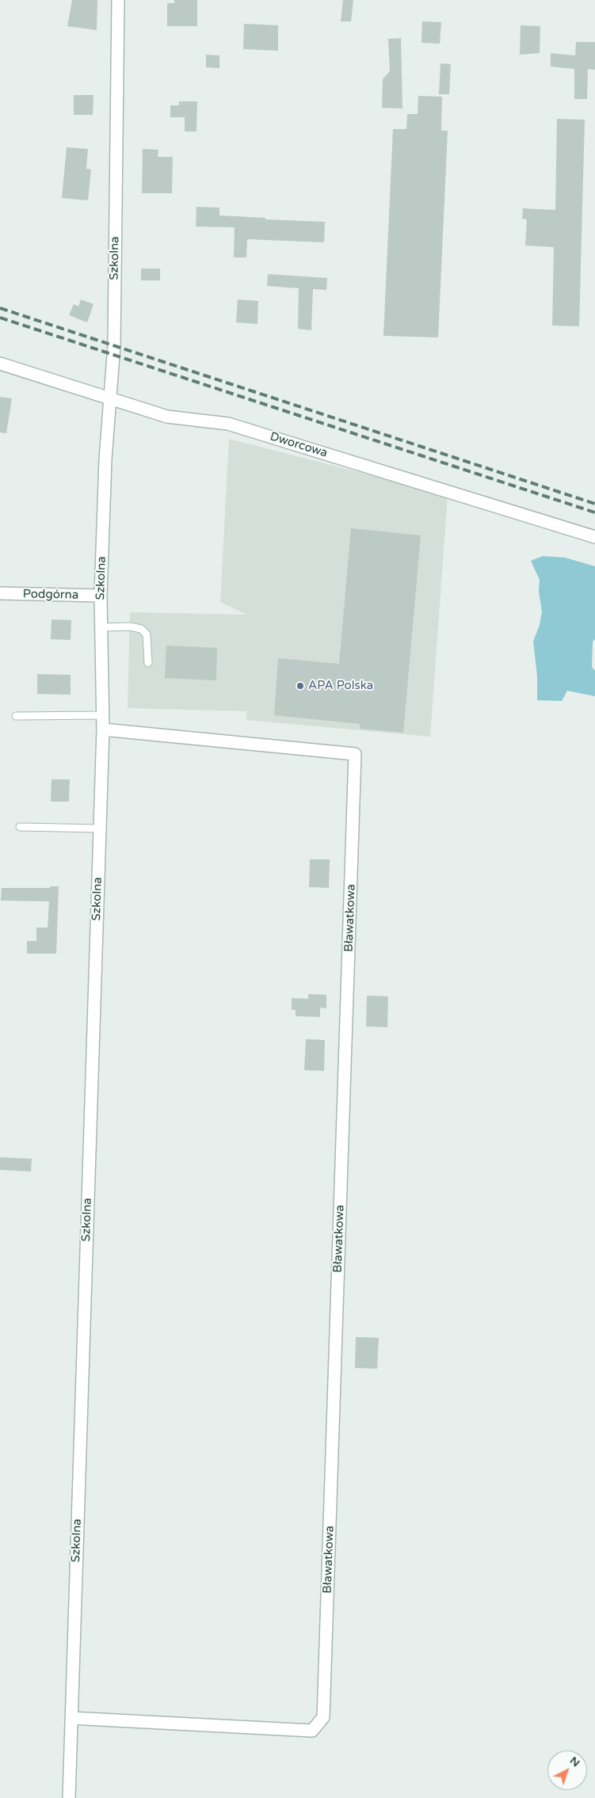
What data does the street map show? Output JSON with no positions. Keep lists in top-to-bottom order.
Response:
{
  "streets": {
    "street": [
      "Szkolna",
      "Dworcowa",
      "Podgórna",
      "Bławatkowa"
    ]
  },
  "crossings": [
    ["Szkolna", "Dworcowa"],
    ["Szkolna", "Podgórna"],
    ["Szkolna", "Bławatkowa"]
  ],
  "places": ["APA Polska"],
  "north": "top right"
}
